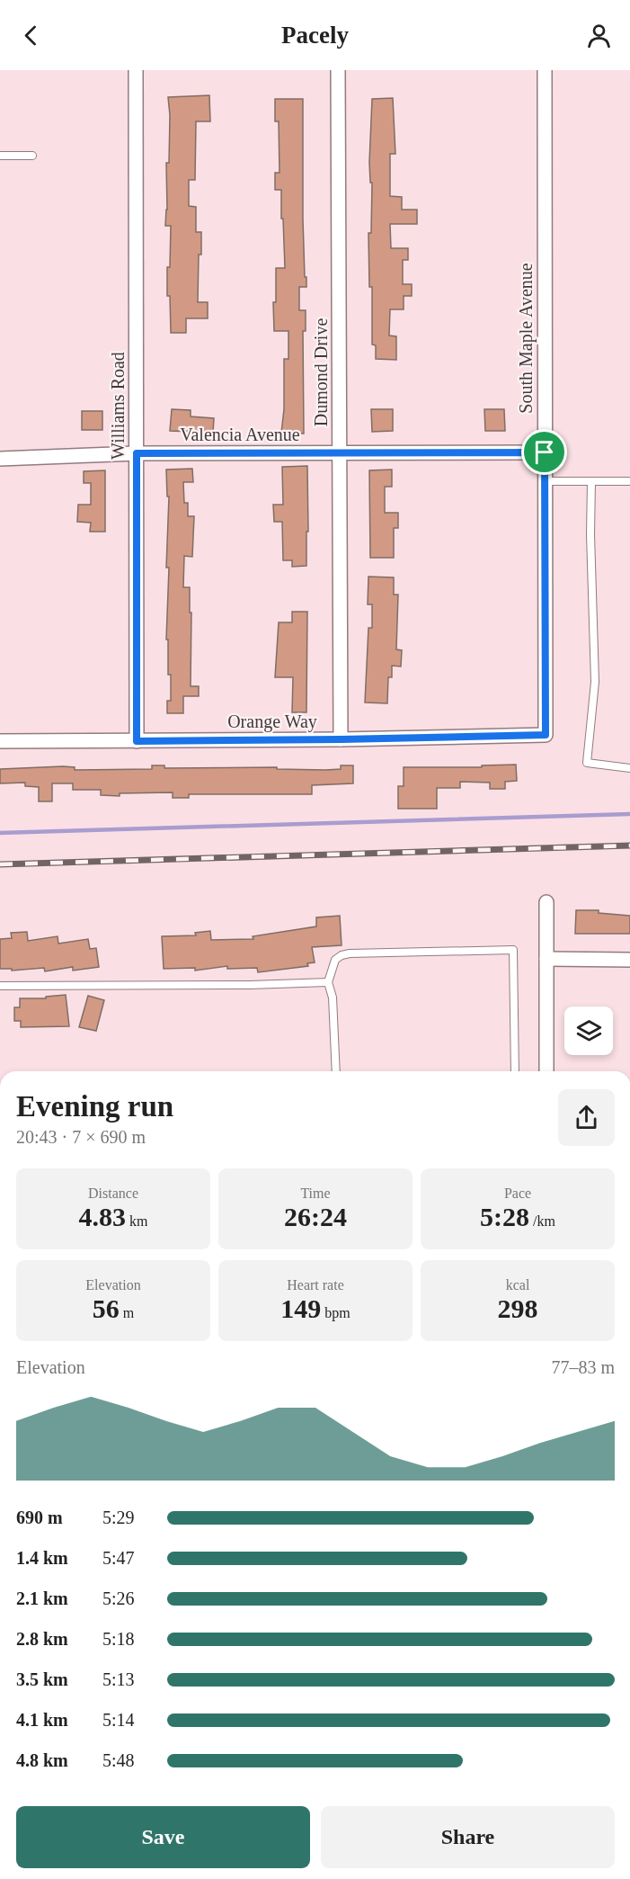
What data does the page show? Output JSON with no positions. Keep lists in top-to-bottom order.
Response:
{
  "streets": {
    "street": [
      "South Maple Avenue",
      "Dumond Drive",
      "Williams Road",
      "Valencia Avenue",
      "Orange Way"
    ]
  },
  "crossings": [
    ["South Maple Avenue", "Valencia Avenue"],
    ["South Maple Avenue", "Orange Way"],
    ["Dumond Drive", "Valencia Avenue"],
    ["Dumond Drive", "Orange Way"],
    ["Williams Road", "Valencia Avenue"],
    ["Williams Road", "Orange Way"]
  ],
  "page": {
    "header": "Pacely",
    "heading": ["Evening run", "20:43 · 7 × 690 m"],
    "stats": [
      ["Distance", "4.83 km"],
      ["Time", "26:24"],
      ["Pace", "5:28 /km"],
      ["Elevation", "56 m"],
      ["Heart rate", "149 bpm"],
      ["kcal", "298"]
    ],
    "chart": ["Elevation", "77–83 m"],
    "list": [
      {
        "name": "690 m",
        "note": "5:29"
      },
      {
        "name": "1.4 km",
        "note": "5:47"
      },
      {
        "name": "2.1 km",
        "note": "5:26"
      },
      {
        "name": "2.8 km",
        "note": "5:18"
      },
      {
        "name": "3.5 km",
        "note": "5:13"
      },
      {
        "name": "4.1 km",
        "note": "5:14"
      },
      {
        "name": "4.8 km",
        "note": "5:48"
      }
    ],
    "buttons": ["Save", "Share"]
  }
}
